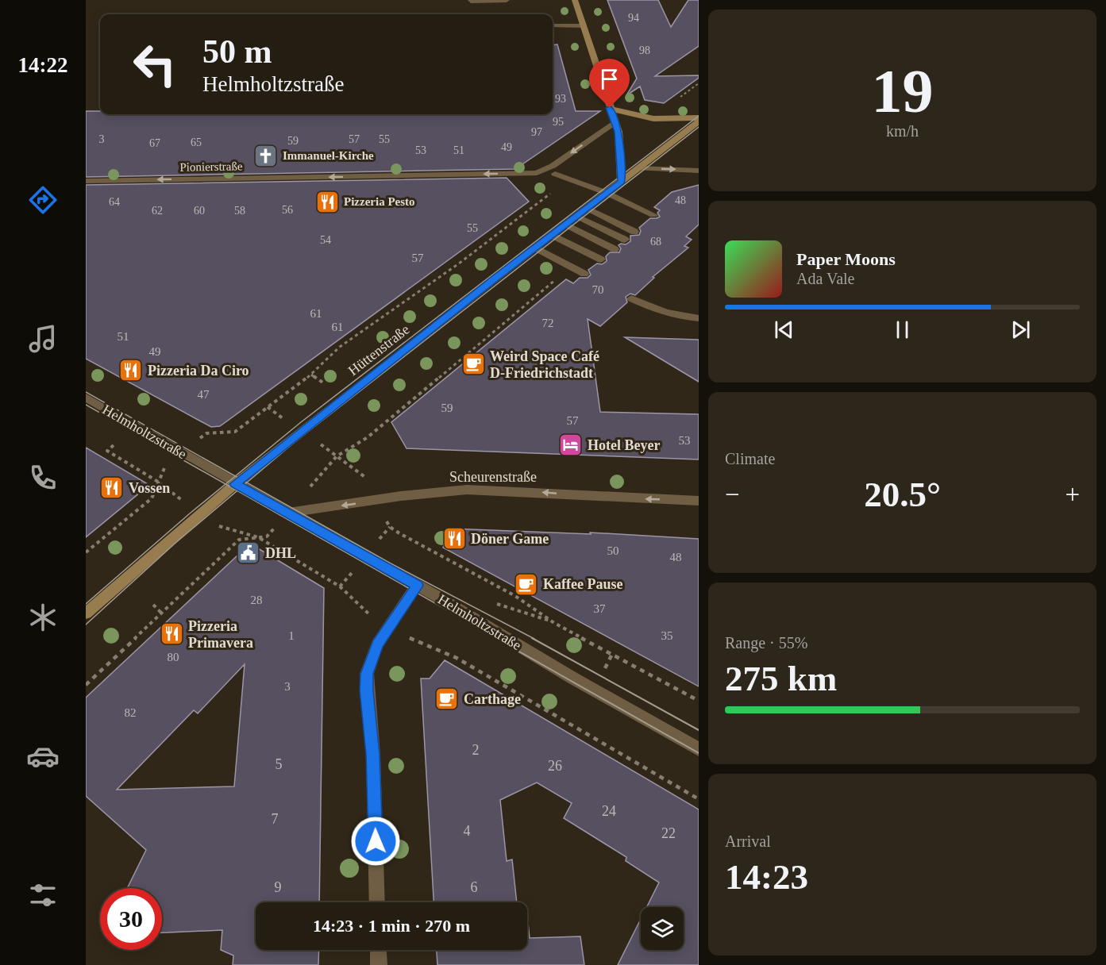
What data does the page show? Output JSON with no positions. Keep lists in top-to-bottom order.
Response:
{
  "streets": {
    "main road": ["Hüttenstraße"],
    "street": ["Pionierstraße", "Helmholtzstraße", "Scheurenstraße"]
  },
  "crossings": [
    ["Hüttenstraße", "Helmholtzstraße"],
    ["Helmholtzstraße", "Scheurenstraße"]
  ],
  "one_way": ["Pionierstraße", "Scheurenstraße"],
  "places": {
    "church": ["Immanuel-Kirche"],
    "restaurant": [
      "Pizzeria Pesto",
      "Pizzeria Da Ciro",
      "Vossen",
      "Döner Game",
      "Pizzeria Primavera"
    ],
    "cafe": ["Weird Space Café D-Friedrichstadt", "Kaffee Pause", "Carthage"],
    "hotel": ["Hotel Beyer"],
    "public building": ["DHL"]
  },
  "house_numbers": [
    "94",
    "98",
    "93",
    "95",
    "97",
    "3",
    "57",
    "55",
    "59",
    "65",
    "67",
    "49",
    "53",
    "51",
    "48",
    "64",
    "56",
    "62",
    "60",
    "58",
    "55",
    "54",
    "68",
    "57",
    "70",
    "61",
    "72",
    "61",
    "51",
    "49",
    "47",
    "59",
    "57",
    "53",
    "50",
    "48",
    "28",
    "37",
    "1",
    "35",
    "80",
    "3",
    "82",
    "2",
    "5",
    "26",
    "24",
    "7",
    "4",
    "22",
    "9",
    "6"
  ],
  "page": {
    "tabs": "14:22",
    "tile": [
      ["19", "km/h"],
      "Climate",
      ["Range · 55%", "275 km"],
      ["Arrival", "14:23"]
    ],
    "turn": ["50 m", "Helmholtzstraße"],
    "song": ["Paper Moons", "Ada Vale"],
    "heat": ["−", "20.5°", "+"],
    "limit": "30",
    "trip": "14:23 · 1 min · 270 m"
  }
}
